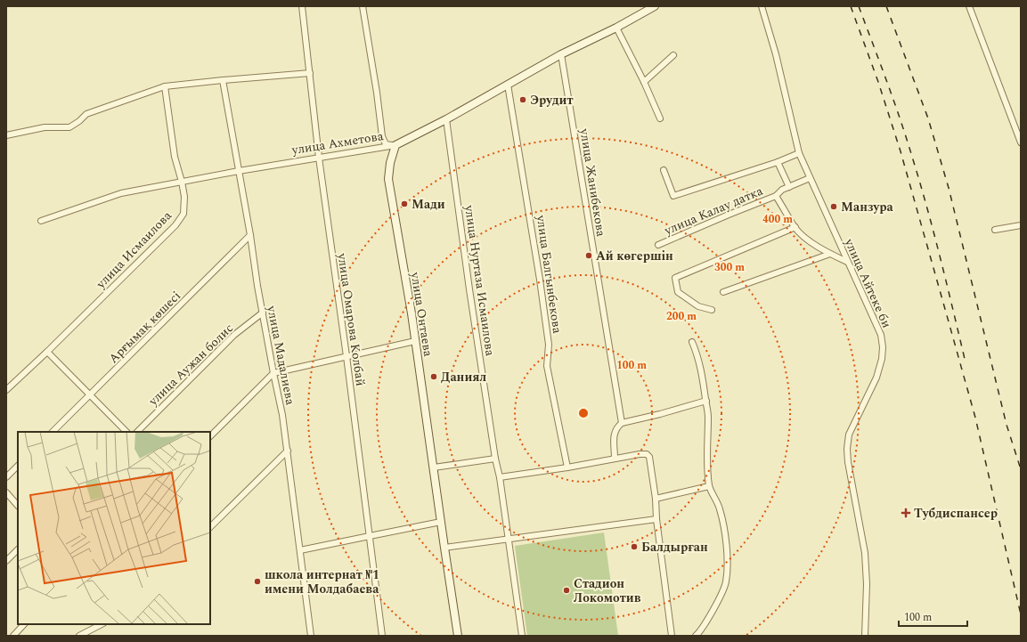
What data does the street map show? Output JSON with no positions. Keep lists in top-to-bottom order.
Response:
{
  "streets": {
    "main road": ["улица Ахметова", "улица Онтаева"],
    "street": [
      "улица Жанибекова",
      "улица Калау датка",
      "улица Исмаилова",
      "улица Балгынбекова",
      "улица Нуртаза Исмаилова",
      "улица Айтеке би",
      "улица Омарова Колбай",
      "Арғымақ көшесі",
      "улица Мадалиева",
      "улица Аужан болис"
    ]
  },
  "crossings": [
    ["улица Ахметова", "улица Жанибекова"],
    ["улица Ахметова", "улица Исмаилова"],
    ["улица Ахметова", "улица Балгынбекова"],
    ["улица Ахметова", "улица Нуртаза Исмаилова"],
    ["улица Ахметова", "улица Онтаева"],
    ["улица Ахметова", "улица Омарова Колбай"],
    ["улица Ахметова", "улица Мадалиева"],
    ["улица Калау датка", "улица Айтеке би"],
    ["Арғымақ көшесі", "улица Мадалиева"],
    ["улица Мадалиева", "улица Аужан болис"]
  ],
  "places": {
    "other": [
      "Эрудит",
      "Мади",
      "Манзура",
      "Ай көгершін",
      "Даниял",
      "Балдырған",
      "школа интернат №1 имени Молдабаева",
      "Стадион Локомотив"
    ],
    "health": ["Тубдиспансер"]
  },
  "scale_bar": "100 m",
  "rings": [
    "400 m",
    "300 m",
    "200 m",
    "100 m"
  ]
}
